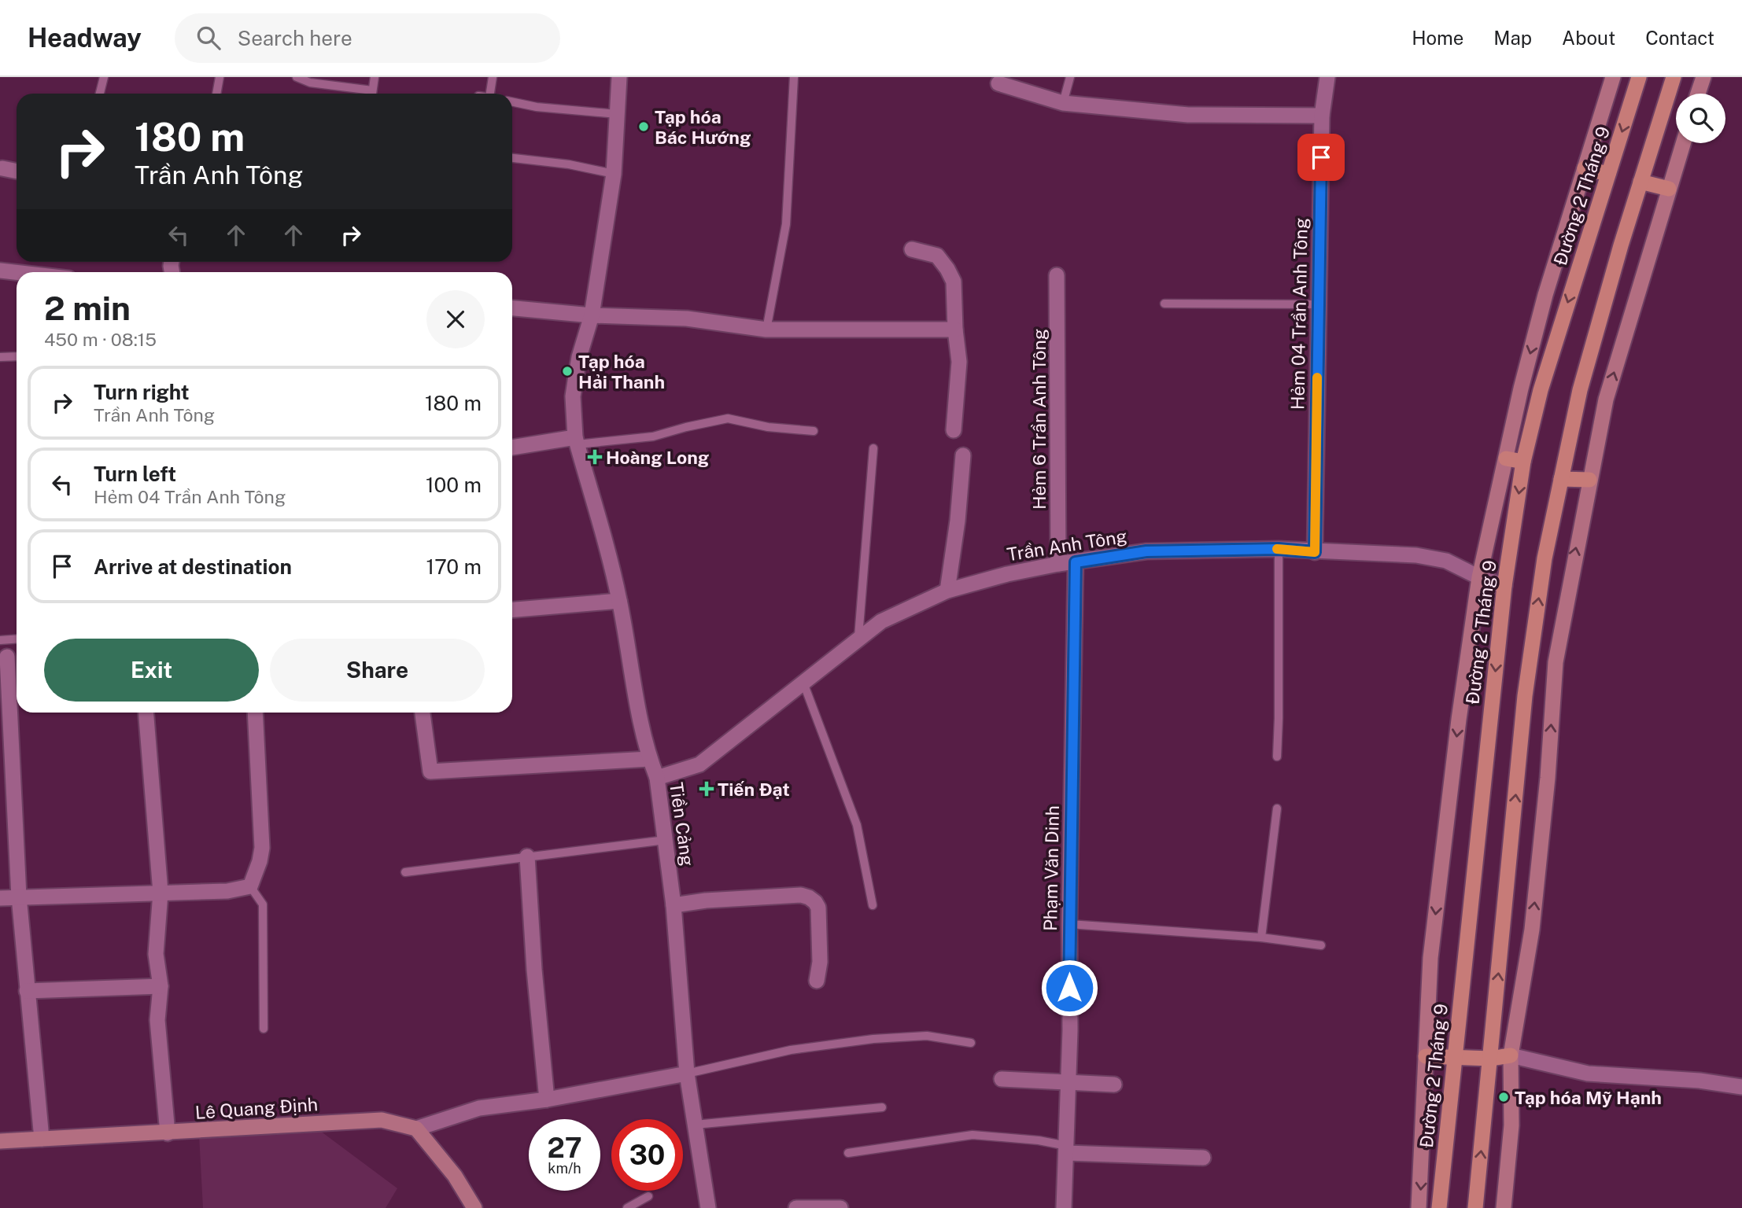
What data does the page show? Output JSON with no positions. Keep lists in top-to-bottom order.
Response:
{
  "streets": {
    "main road": ["Đường 2 Tháng 9", "Lê Quang Định"],
    "street": [
      "Hẻm 04 Trần Anh Tông",
      "Hẻm 6 Trần Anh Tông",
      "Trần Anh Tông",
      "Tiền Cảng",
      "Phạm Văn Dinh"
    ]
  },
  "crossings": [
    ["Đường 2 Tháng 9", "Trần Anh Tông"],
    ["Hẻm 04 Trần Anh Tông", "Trần Anh Tông"],
    ["Hẻm 6 Trần Anh Tông", "Trần Anh Tông"],
    ["Trần Anh Tông", "Tiền Cảng"],
    ["Trần Anh Tông", "Phạm Văn Dinh"]
  ],
  "places": {
    "other": ["Tạp hóa Bác Hướng", "Tạp hóa Hải Thanh", "Tạp hóa Mỹ Hạnh"],
    "health": ["Hoàng Long", "Tiến Đạt"]
  },
  "page": {
    "header": "Headway",
    "search": "Search here",
    "nav": [
      "Home",
      "Map",
      "About",
      "Contact"
    ],
    "turn": ["180 m", "Trần Anh Tông"],
    "heading": ["2 min", "450 m · 08:15"],
    "list": [
      {
        "name": "Turn right",
        "note": "Trần Anh Tông",
        "value": "180 m"
      },
      {
        "name": "Turn left",
        "note": "Hẻm 04 Trần Anh Tông",
        "value": "100 m"
      },
      {
        "name": "Arrive at destination",
        "value": "170 m"
      }
    ],
    "buttons": ["Exit", "Share"],
    "speed": "27 km/h",
    "limit": "30"
  }
}
